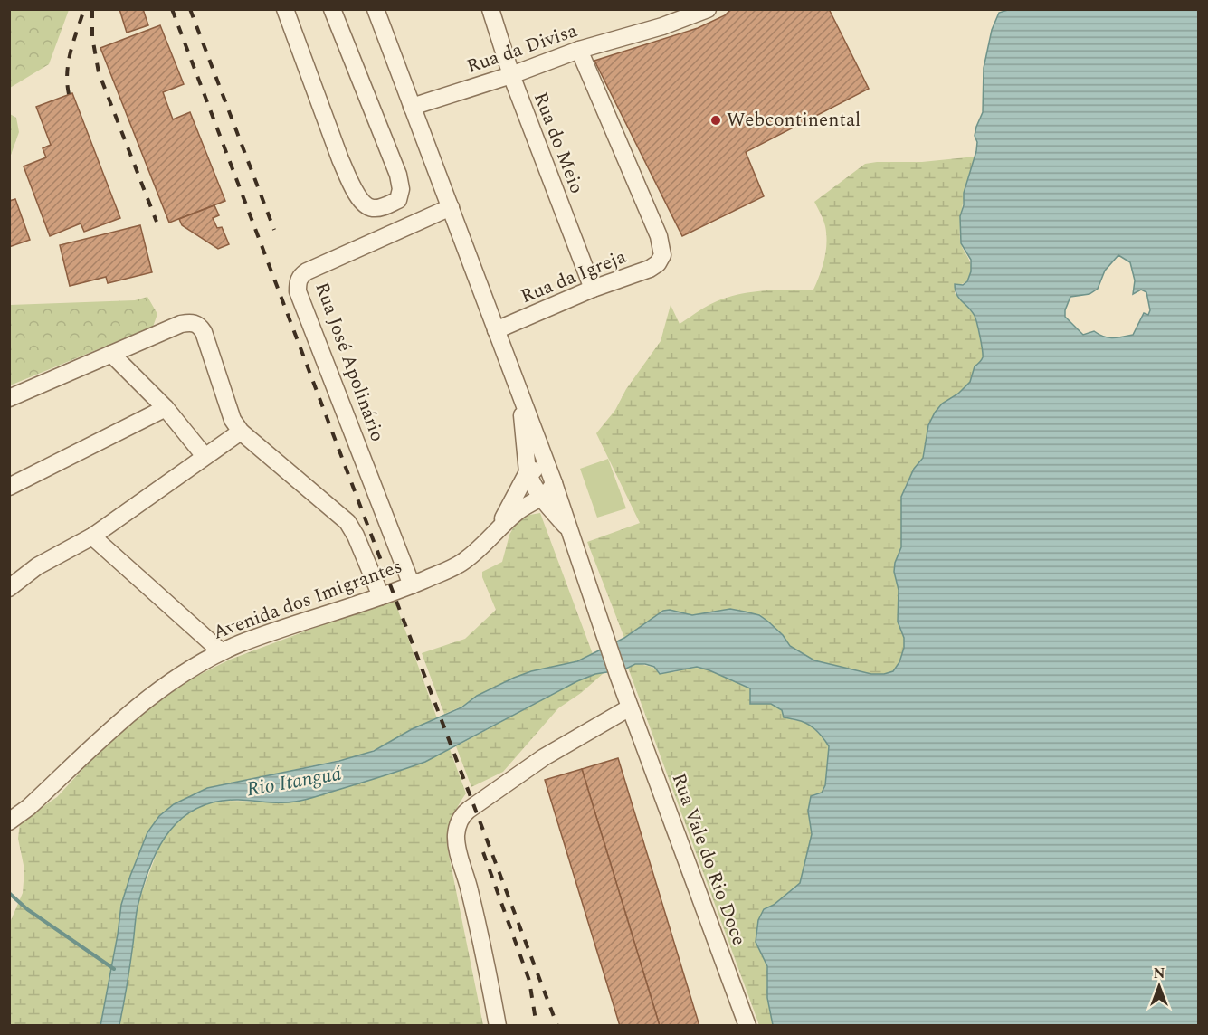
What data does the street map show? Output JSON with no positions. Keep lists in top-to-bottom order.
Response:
{
  "streets": {
    "street": [
      "Rua da Divisa",
      "Rua do Meio",
      "Rua da Igreja",
      "Rua José Apolinário",
      "Avenida dos Imigrantes",
      "Rua Vale do Rio Doce"
    ]
  },
  "crossings": [
    ["Rua da Divisa", "Rua do Meio"],
    ["Rua da Divisa", "Rua da Igreja"],
    ["Rua da Divisa", "Rua Vale do Rio Doce"],
    ["Rua do Meio", "Rua da Igreja"],
    ["Rua da Igreja", "Rua Vale do Rio Doce"],
    ["Rua José Apolinário", "Avenida dos Imigrantes"],
    ["Rua José Apolinário", "Rua Vale do Rio Doce"],
    ["Avenida dos Imigrantes", "Rua Vale do Rio Doce"]
  ],
  "water": ["Rio Itanguá"],
  "places": ["Webcontinental"],
  "north": "top"
}
